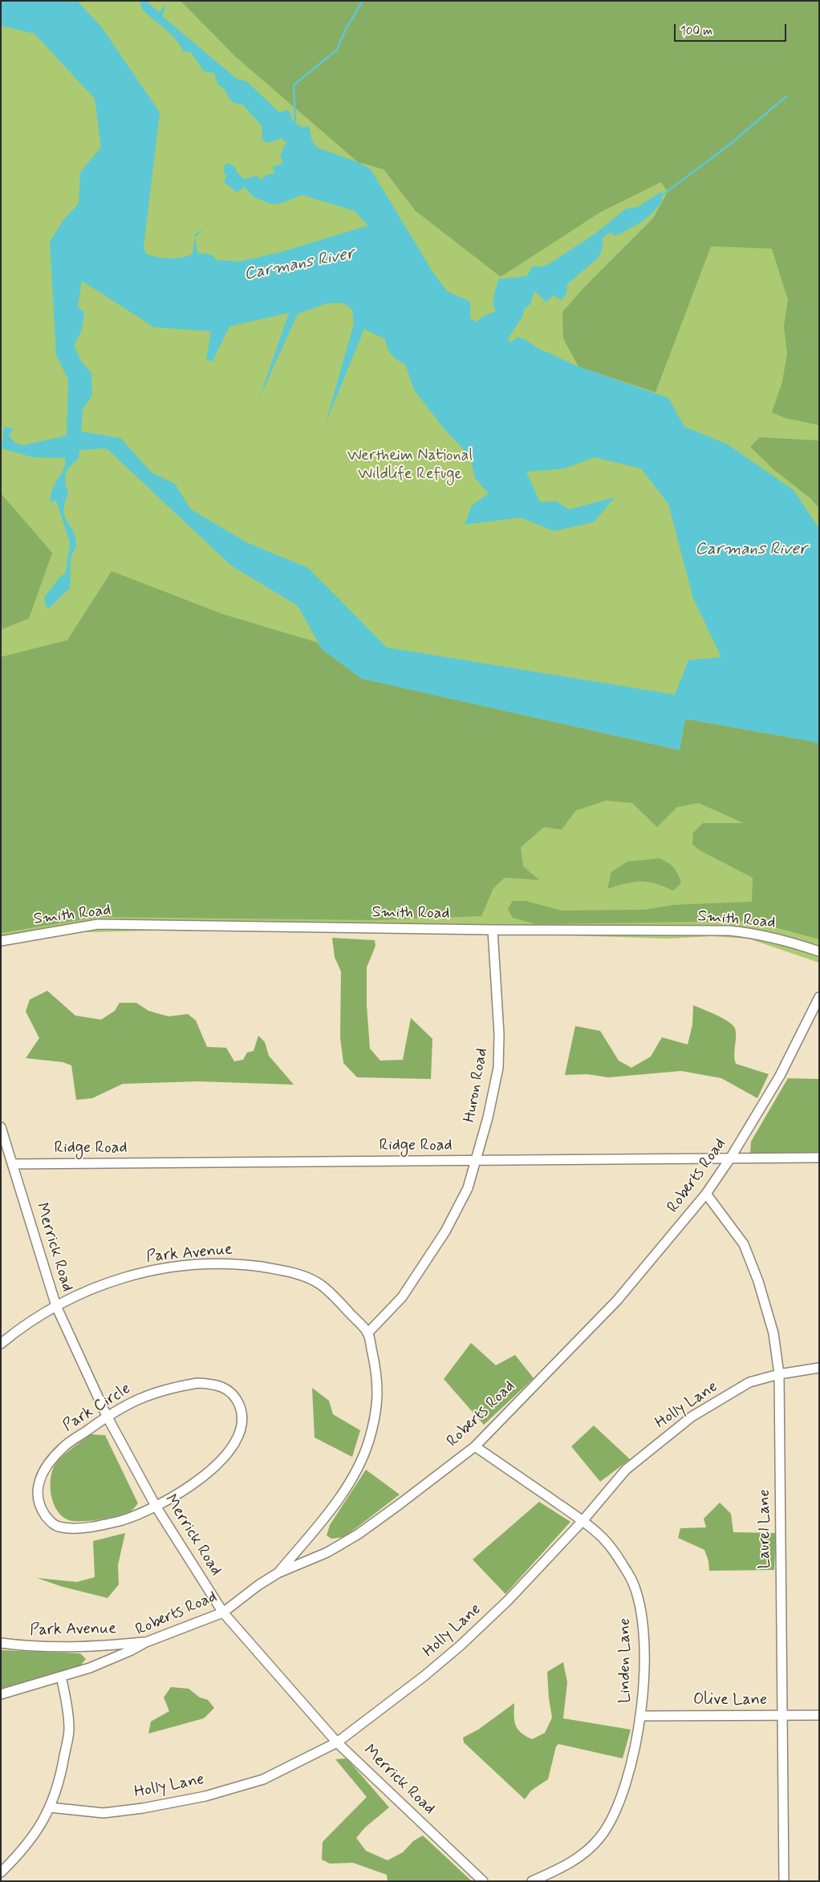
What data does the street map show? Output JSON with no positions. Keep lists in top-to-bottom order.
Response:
{
  "streets": {
    "street": [
      "Smith Road",
      "Huron Road",
      "Ridge Road",
      "Roberts Road",
      "Merrick Road",
      "Park Avenue",
      "Holly Lane",
      "Park Circle",
      "Laurel Lane",
      "Linden Lane",
      "Olive Lane"
    ]
  },
  "crossings": [
    ["Smith Road", "Huron Road"],
    ["Huron Road", "Ridge Road"],
    ["Huron Road", "Park Avenue"],
    ["Ridge Road", "Roberts Road"],
    ["Ridge Road", "Merrick Road"],
    ["Roberts Road", "Merrick Road"],
    ["Roberts Road", "Park Avenue"],
    ["Roberts Road", "Laurel Lane"],
    ["Roberts Road", "Linden Lane"],
    ["Merrick Road", "Park Avenue"],
    ["Merrick Road", "Holly Lane"],
    ["Merrick Road", "Park Circle"],
    ["Holly Lane", "Laurel Lane"],
    ["Holly Lane", "Linden Lane"],
    ["Laurel Lane", "Olive Lane"],
    ["Linden Lane", "Olive Lane"]
  ],
  "water": ["Carmans River"],
  "parks": ["Wertheim National Wildlife Refuge"],
  "scale_bar": "100 m"
}
